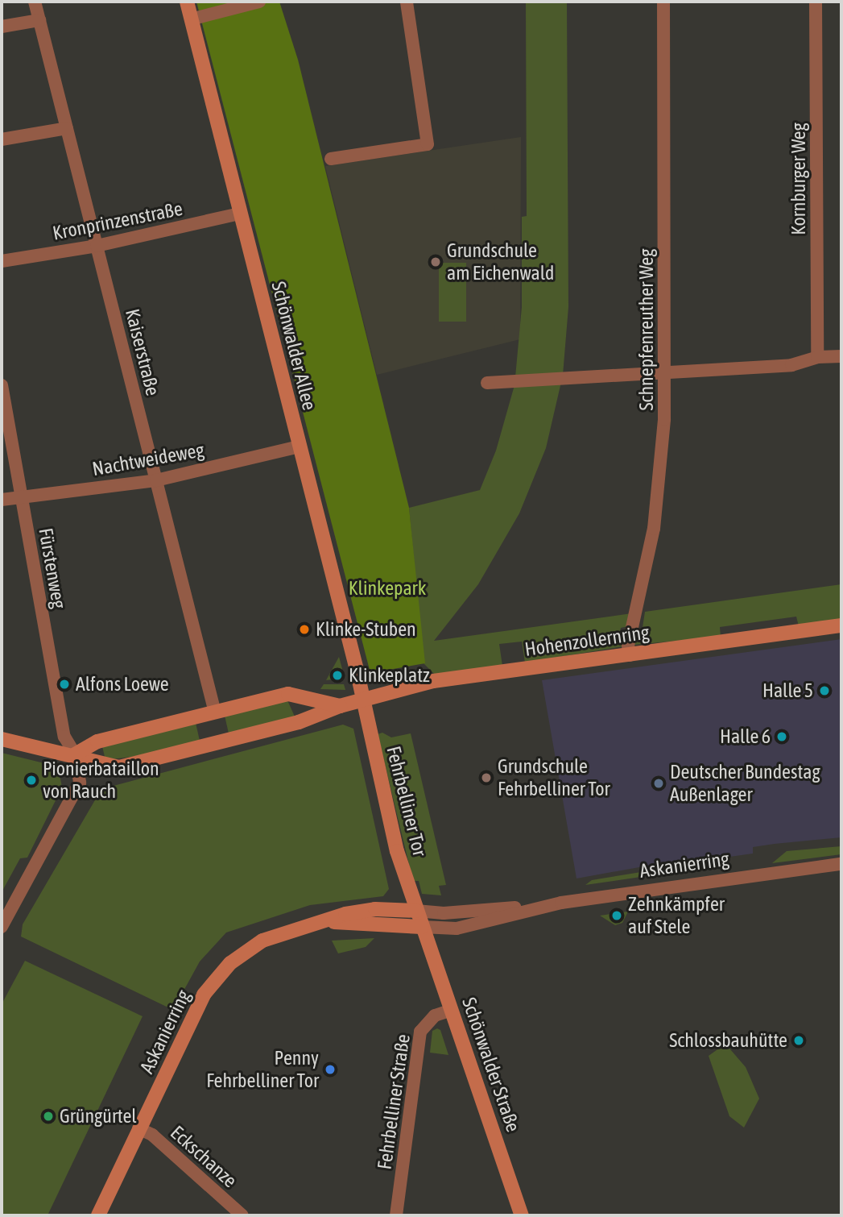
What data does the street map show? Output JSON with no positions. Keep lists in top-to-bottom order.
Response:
{
  "streets": {
    "main road": [
      "Schönwalder Allee",
      "Hohenzollernring",
      "Fehrbelliner Tor",
      "Askanierring",
      "Schönwalder Straße"
    ],
    "street": [
      "Kornburger Weg",
      "Kronprinzenstraße",
      "Schnepfenreuther Weg",
      "Kaiserstraße",
      "Nachtweideweg",
      "Fürstenweg",
      "Fehrbelliner Straße",
      "Eckschanze"
    ]
  },
  "crossings": [
    ["Kronprinzenstraße", "Schönwalder Allee"],
    ["Kronprinzenstraße", "Kaiserstraße"],
    ["Schnepfenreuther Weg", "Hohenzollernring"],
    ["Schönwalder Allee", "Nachtweideweg"],
    ["Schönwalder Allee", "Hohenzollernring"],
    ["Schönwalder Allee", "Fehrbelliner Tor"],
    ["Kaiserstraße", "Nachtweideweg"],
    ["Kaiserstraße", "Hohenzollernring"],
    ["Nachtweideweg", "Fürstenweg"],
    ["Fürstenweg", "Hohenzollernring"],
    ["Hohenzollernring", "Fehrbelliner Tor"],
    ["Fehrbelliner Tor", "Askanierring"],
    ["Fehrbelliner Tor", "Schönwalder Straße"],
    ["Askanierring", "Schönwalder Straße"],
    ["Askanierring", "Eckschanze"],
    ["Schönwalder Straße", "Fehrbelliner Straße"]
  ],
  "parks": ["Klinkepark"],
  "places": [
    "Grundschule am Eichenwald",
    "Klinke-Stuben",
    "Klinkeplatz",
    "Alfons Loewe",
    "Halle 5",
    "Halle 6",
    "Grundschule Fehrbelliner Tor",
    "Pionierbataillon von Rauch",
    "Deutscher Bundestag Außenlager",
    "Zehnkämpfer auf Stele",
    "Schlossbauhütte",
    "Penny Fehrbelliner Tor",
    "Grüngürtel"
  ]
}
